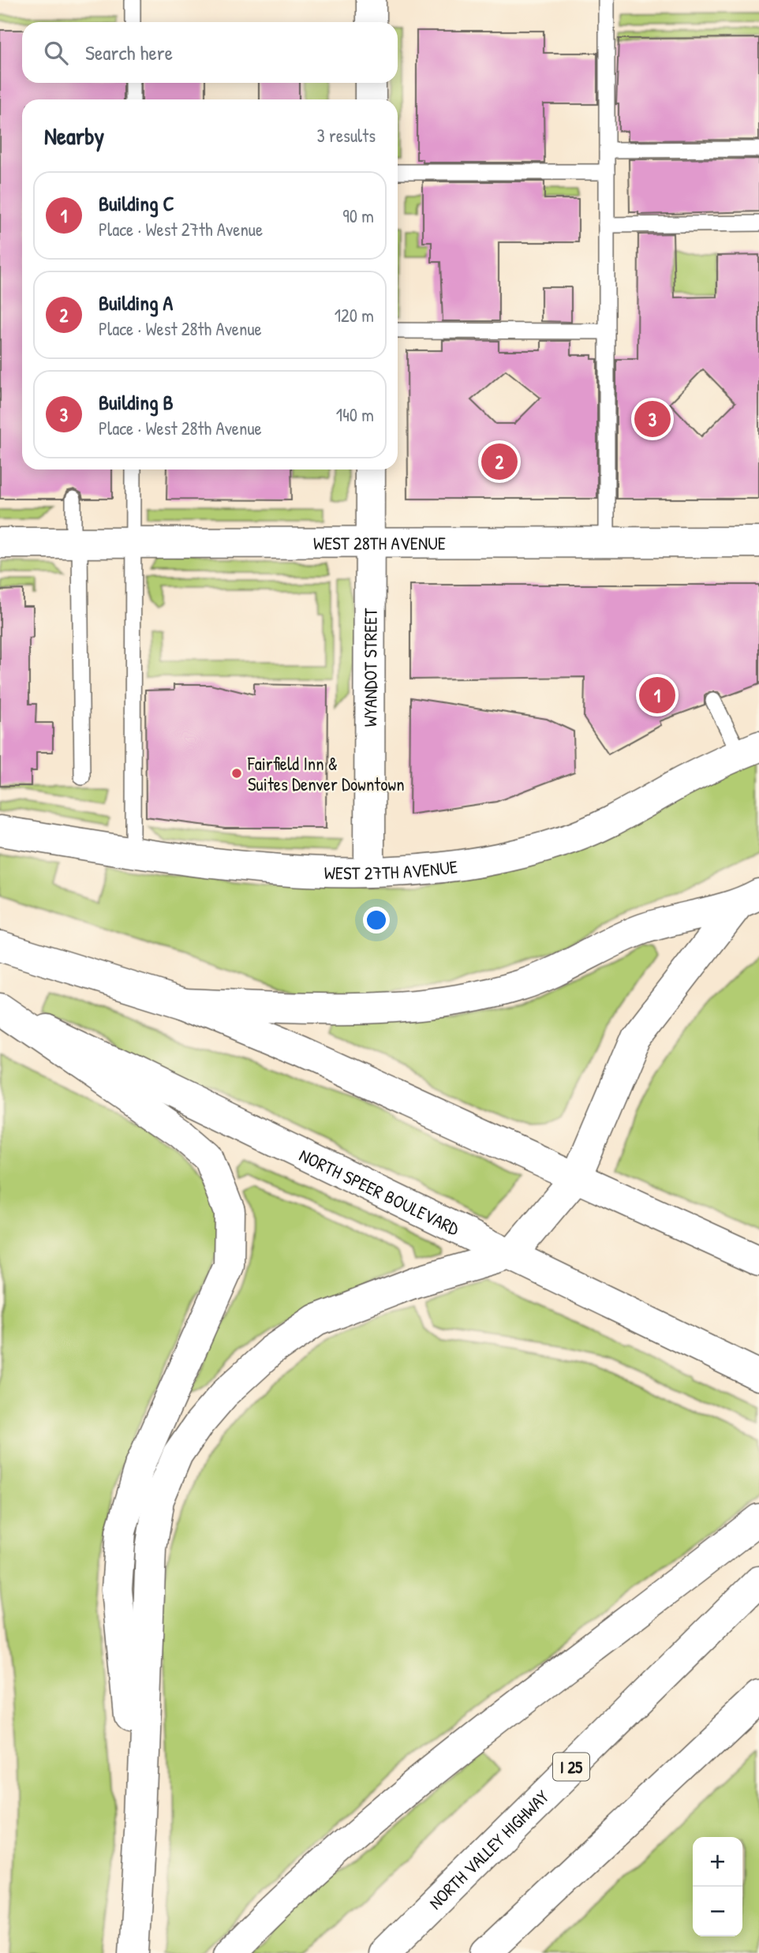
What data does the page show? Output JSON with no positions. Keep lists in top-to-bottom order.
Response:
{
  "streets": {
    "main road": [
      "WEST 28TH AVENUE",
      "WYANDOT STREET",
      "WEST 27TH AVENUE",
      "NORTH SPEER BOULEVARD",
      "I 25",
      "NORTH VALLEY HIGHWAY"
    ]
  },
  "crossings": [
    ["WEST 28TH AVENUE", "WYANDOT STREET"],
    ["WYANDOT STREET", "WEST 27TH AVENUE"]
  ],
  "places": ["Fairfield Inn & Suites Denver Downtown"],
  "page": {
    "search": "Search here",
    "heading": ["Nearby", "3 results"],
    "list": [
      {
        "mark": "1",
        "name": "Building C",
        "note": "Place · West 27th Avenue",
        "value": "90 m"
      },
      {
        "mark": "2",
        "name": "Building A",
        "note": "Place · West 28th Avenue",
        "value": "120 m"
      },
      {
        "mark": "3",
        "name": "Building B",
        "note": "Place · West 28th Avenue",
        "value": "140 m"
      }
    ],
    "pins": ["3", "2", "1"],
    "map_buttons": ["+", "−"]
  }
}
